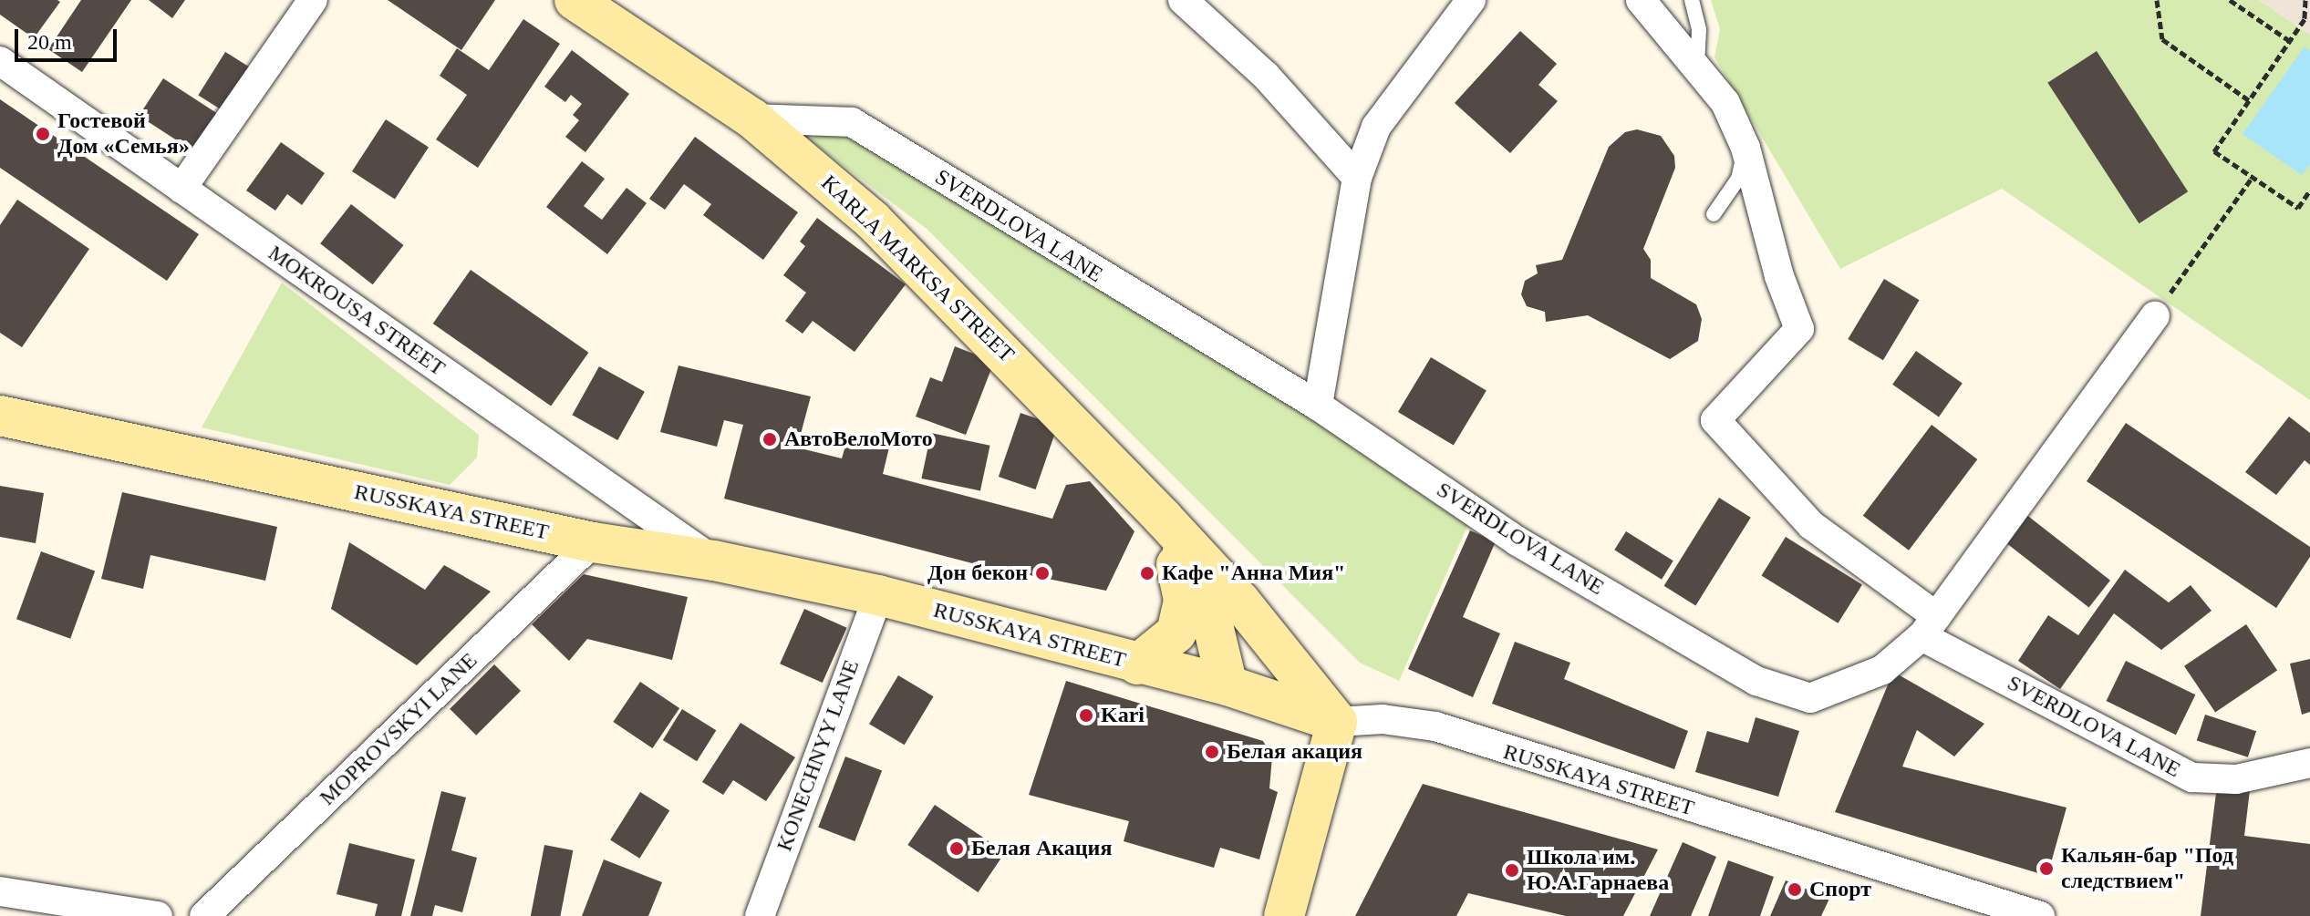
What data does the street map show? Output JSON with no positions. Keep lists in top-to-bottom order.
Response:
{
  "streets": {
    "main road": ["KARLA MARKSA STREET", "RUSSKAYA STREET"],
    "street": [
      "SVERDLOVA LANE",
      "MOKROUSA STREET",
      "MOPROVSKYI LANE",
      "KONECHNYY LANE"
    ]
  },
  "crossings": [
    ["SVERDLOVA LANE", "KARLA MARKSA STREET"],
    ["KARLA MARKSA STREET", "RUSSKAYA STREET"],
    ["MOKROUSA STREET", "RUSSKAYA STREET"],
    ["RUSSKAYA STREET", "MOPROVSKYI LANE"],
    ["RUSSKAYA STREET", "KONECHNYY LANE"]
  ],
  "places": [
    "Гостевой Дом «Семья»",
    "АвтоВелоМото",
    "Дон бекон",
    "Кафе \"Анна Мия\"",
    "Kari",
    "Белая акация",
    "Белая Акация",
    "Кальян-бар \"Под следствием\"",
    "Школа им. Ю.А.Гарнаева",
    "Спорт"
  ],
  "scale_bar": "20 m"
}
